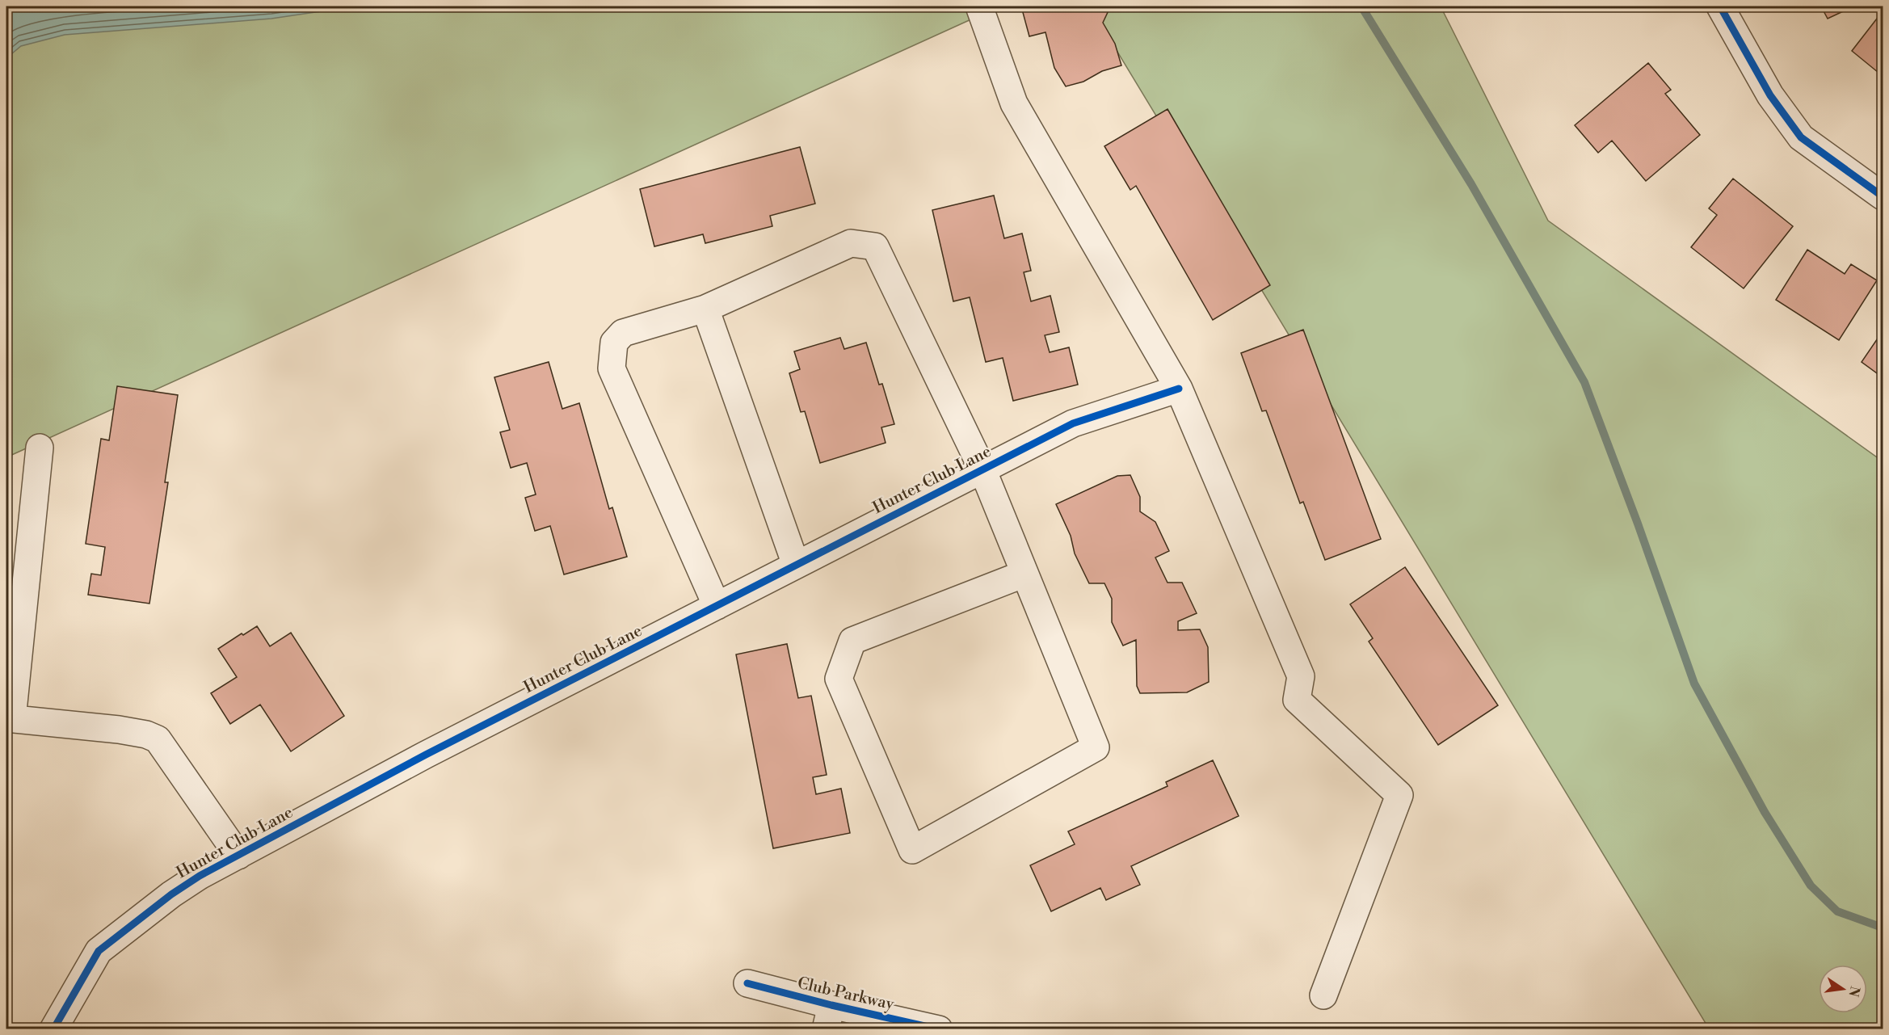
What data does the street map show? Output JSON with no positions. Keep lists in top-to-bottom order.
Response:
{
  "streets": {
    "street": ["Hunter Club Lane", "Club Parkway"]
  },
  "north": "right"
}
